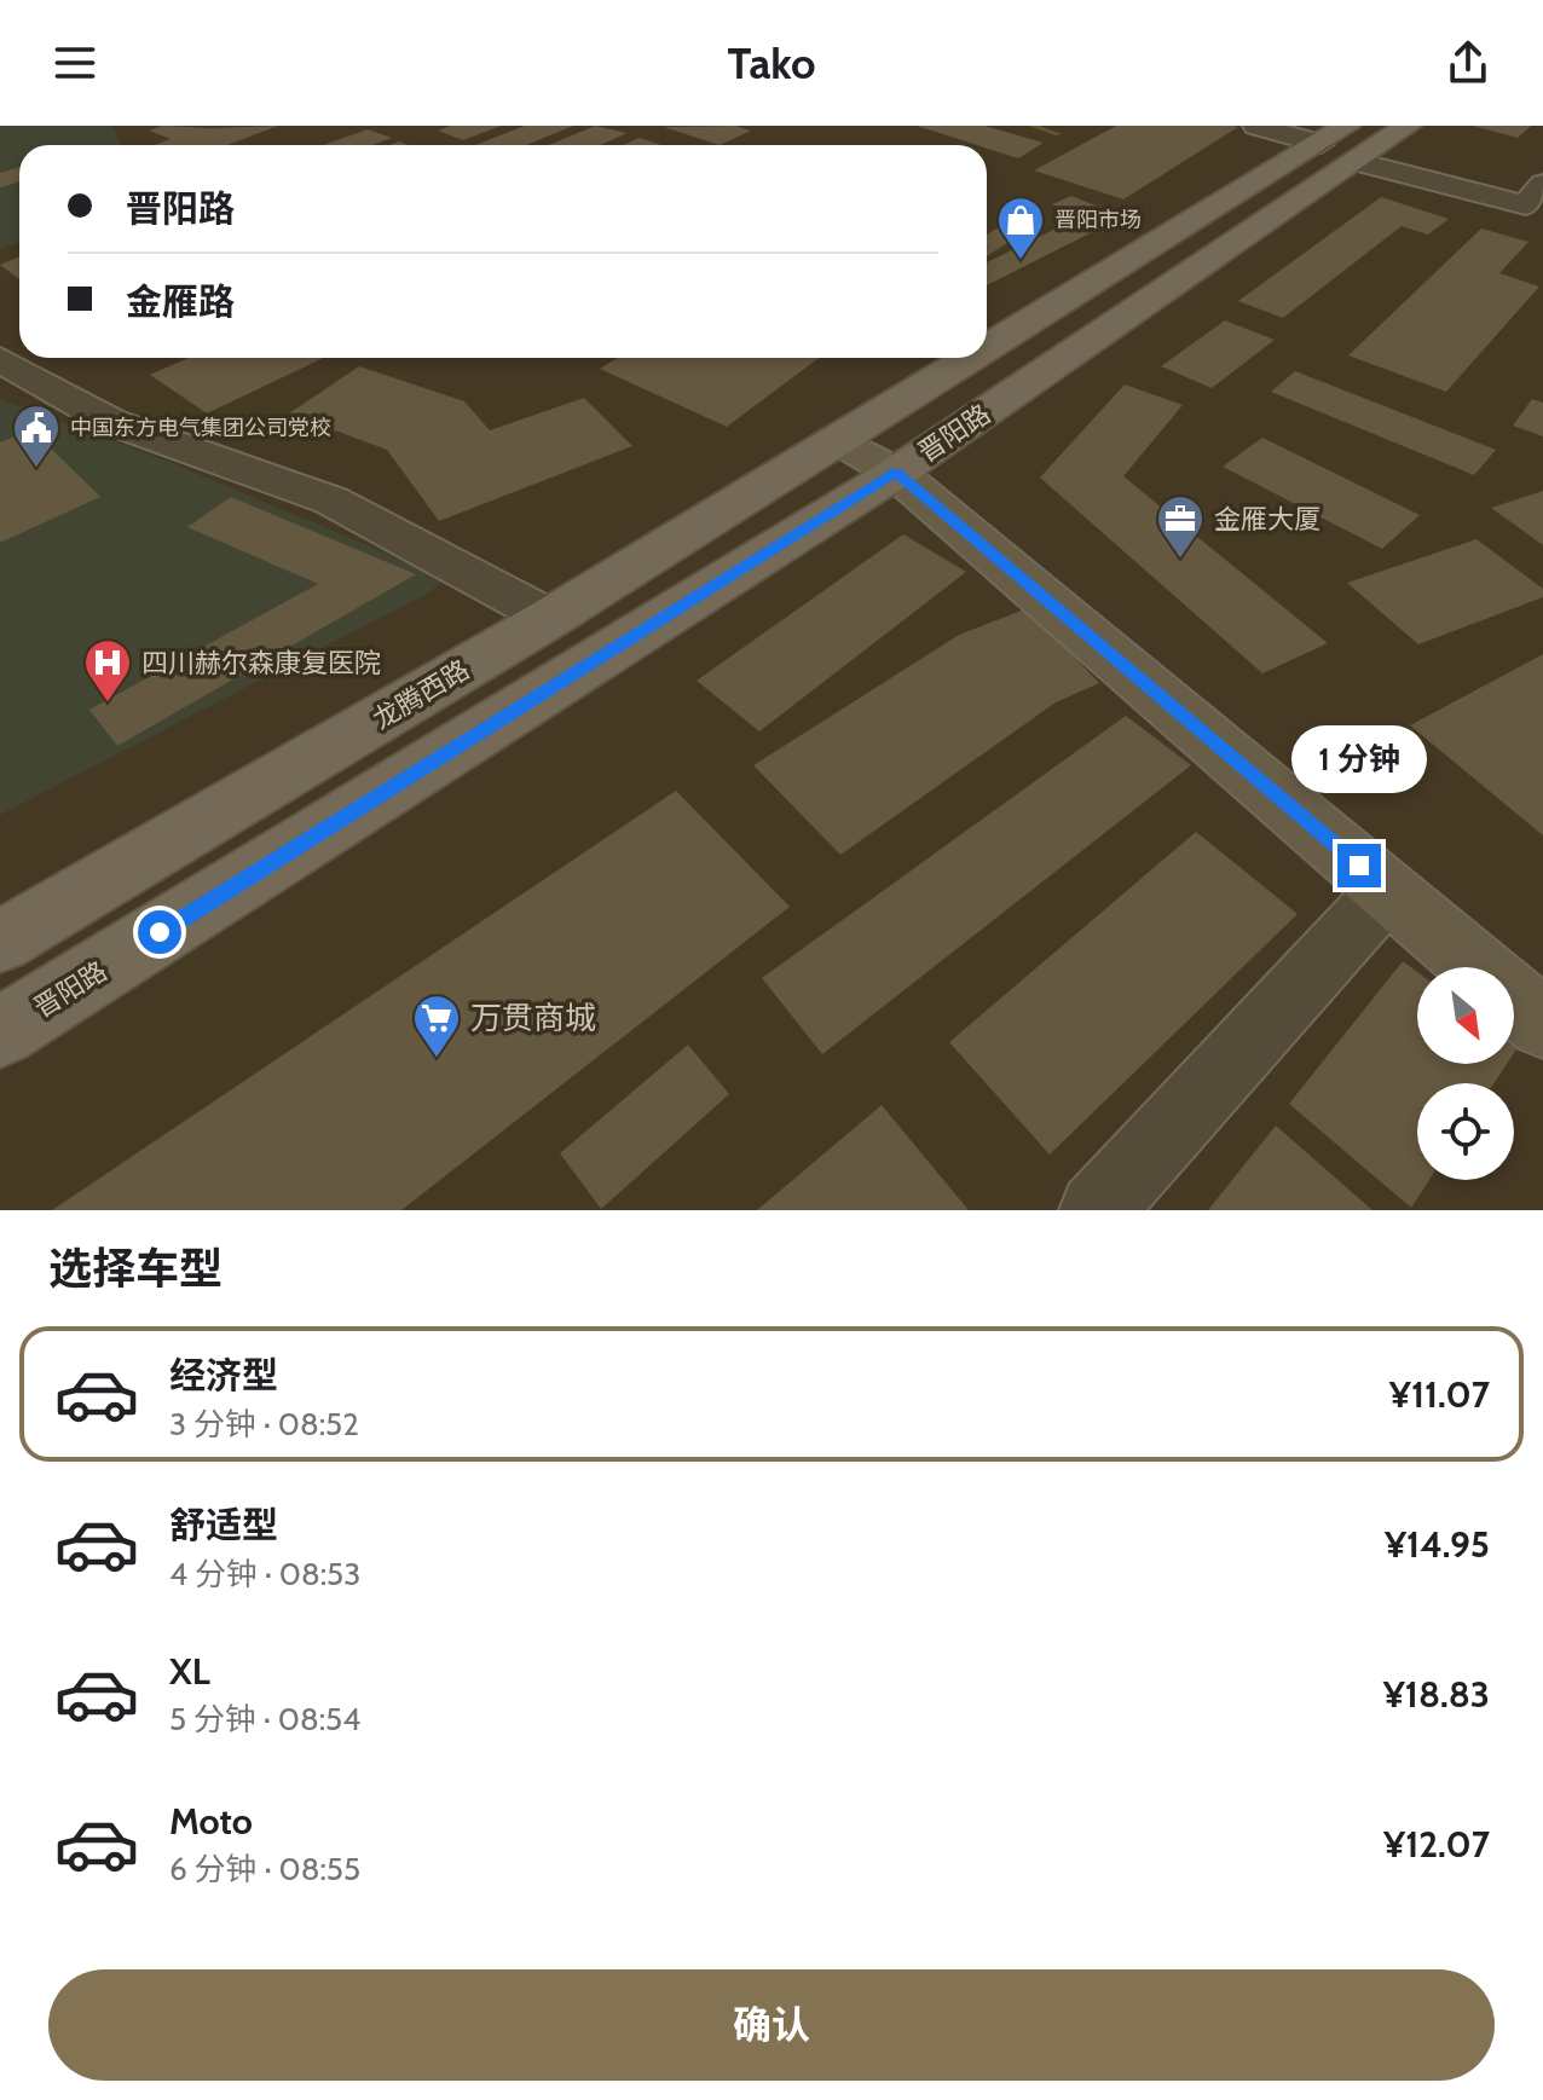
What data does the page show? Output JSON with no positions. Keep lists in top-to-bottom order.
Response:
{
  "streets": {
    "main road": ["晋阳路", "龙腾西路"]
  },
  "crossings": [
    ["晋阳路", "龙腾西路"]
  ],
  "places": {
    "shop": ["晋阳市场"],
    "public building": ["中国东方电气集团公司党校"],
    "office": ["金雁大厦"],
    "hospital": ["四川赫尔森康复医院"],
    "supermarket": ["万贯商城"]
  },
  "north": "bottom right",
  "page": {
    "header": "Tako",
    "banner": ["晋阳路", "金雁路"],
    "bubble": "1 分钟",
    "heading": "选择车型",
    "list": [
      {
        "name": "经济型",
        "note": "3 分钟 · 08:52",
        "value": "¥11.07"
      },
      {
        "name": "舒适型",
        "note": "4 分钟 · 08:53",
        "value": "¥14.95"
      },
      {
        "name": "XL",
        "note": "5 分钟 · 08:54",
        "value": "¥18.83"
      },
      {
        "name": "Moto",
        "note": "6 分钟 · 08:55",
        "value": "¥12.07"
      }
    ],
    "buttons": "确认"
  }
}
